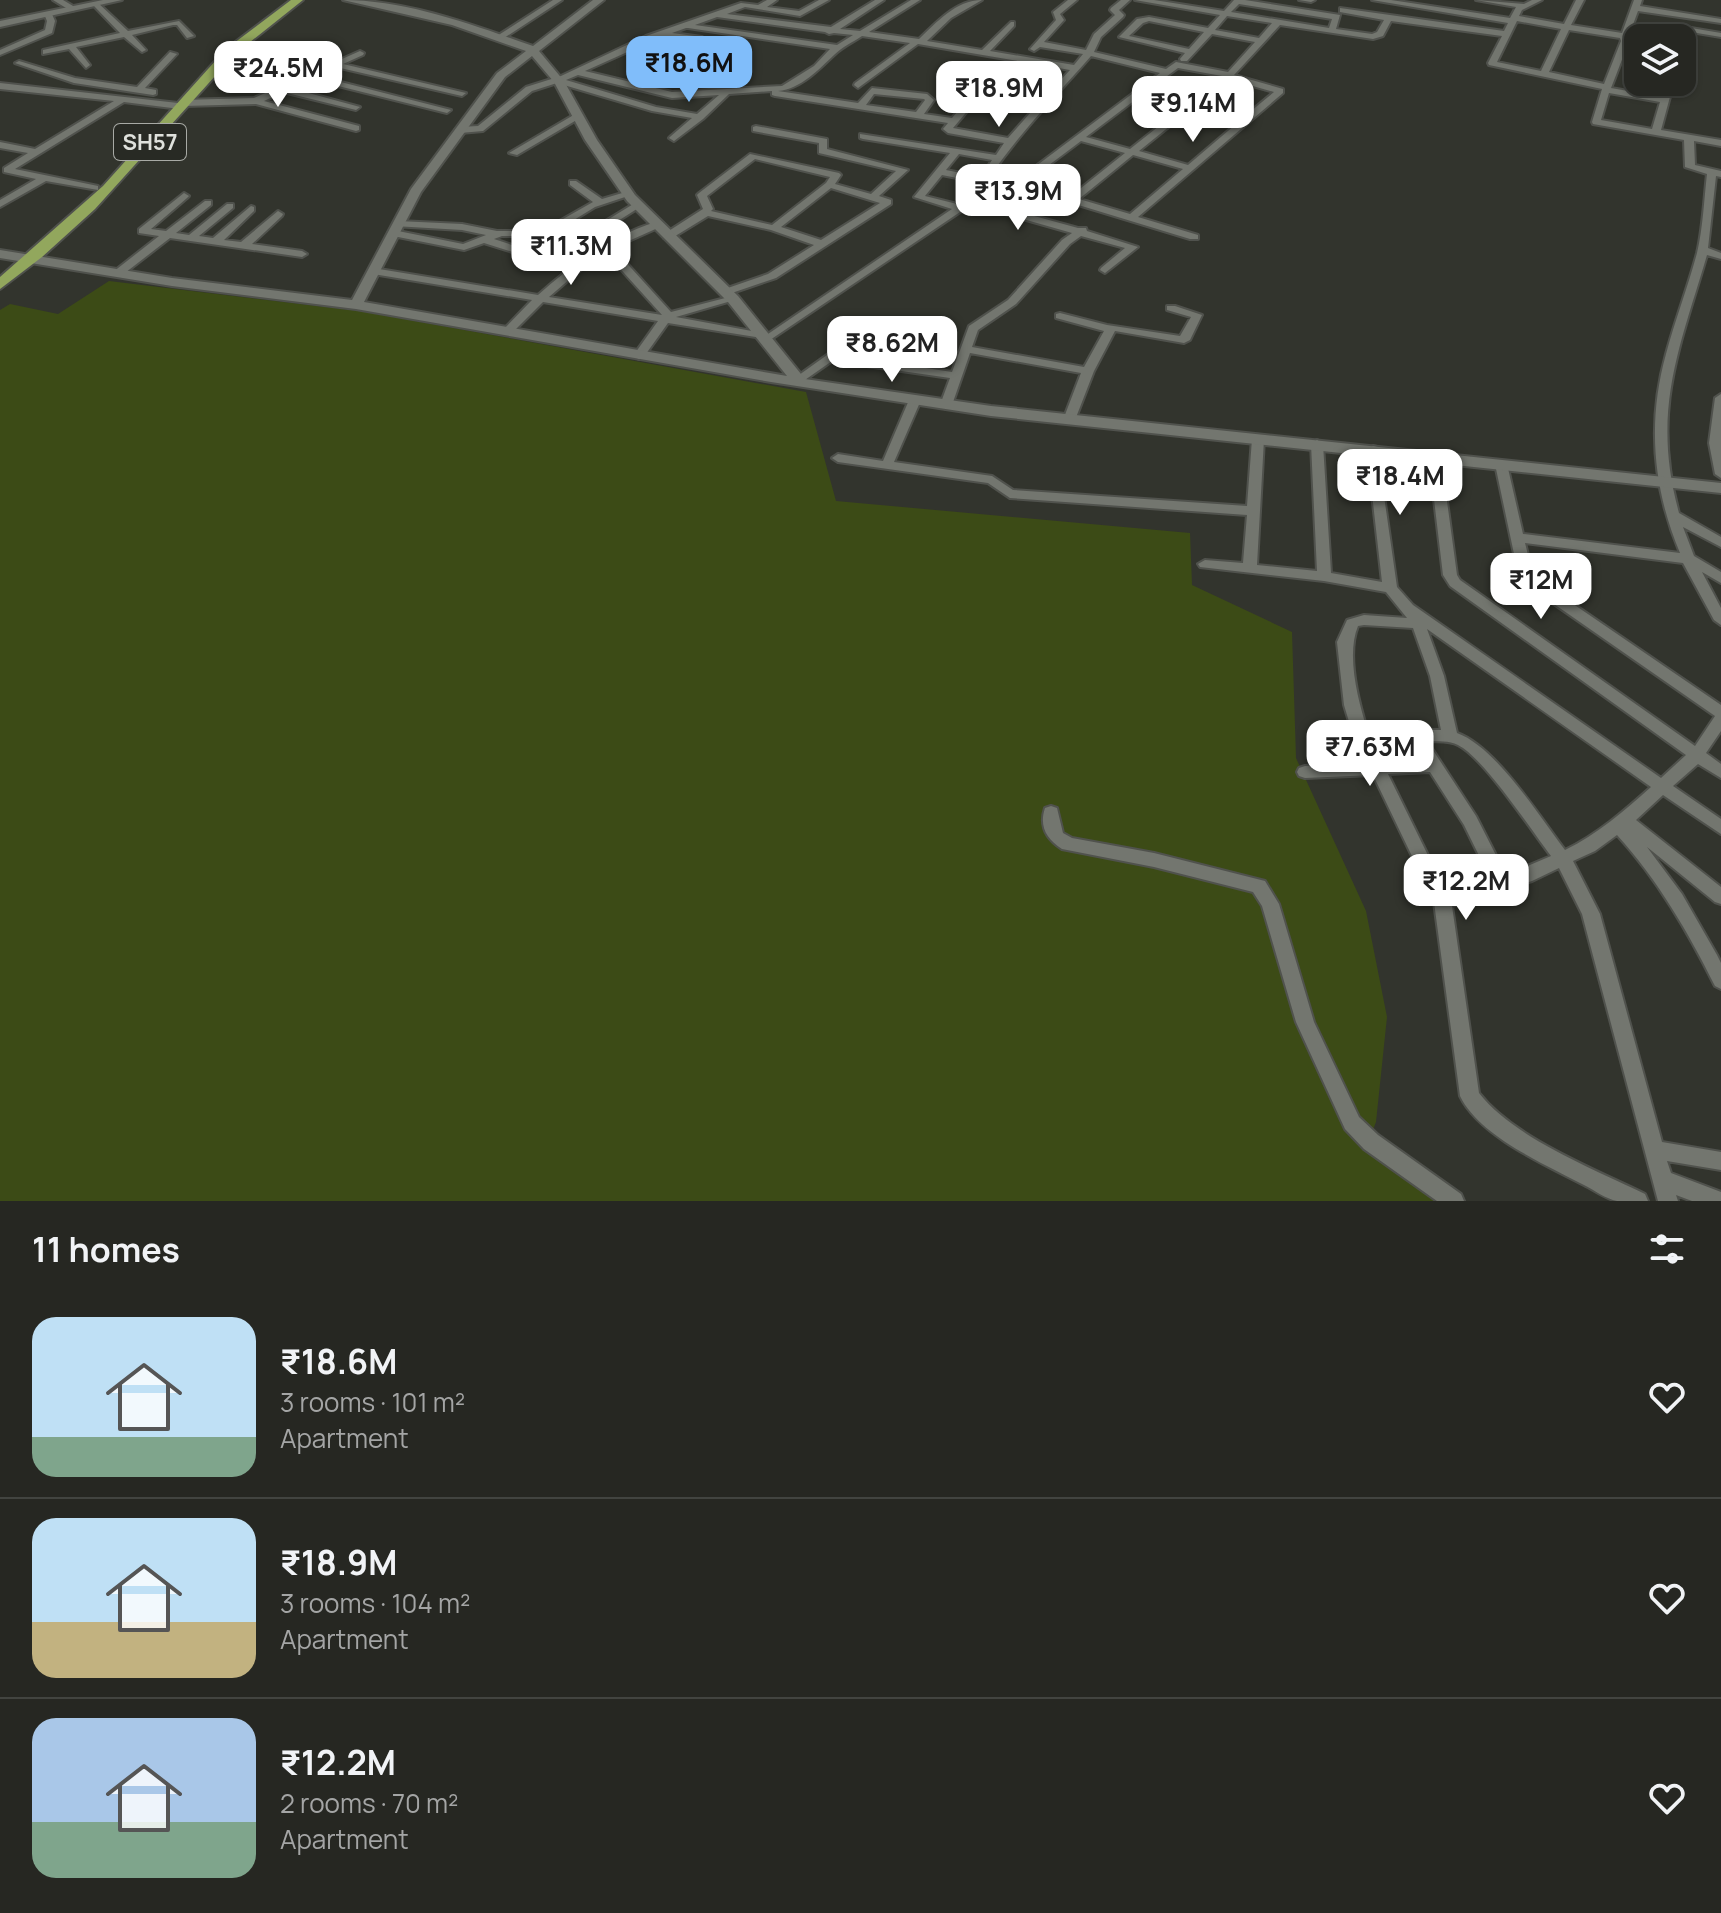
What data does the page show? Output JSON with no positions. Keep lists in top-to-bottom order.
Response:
{
  "streets": {
    "main road": ["SH57"]
  },
  "page": {
    "price": [
      "₹18.6M",
      "₹24.5M",
      "₹18.9M",
      "₹9.14M",
      "₹13.9M",
      "₹11.3M",
      "₹8.62M",
      "₹18.4M",
      "₹12M",
      "₹7.63M",
      "₹12.2M"
    ],
    "heading": "11 homes",
    "list": [
      {
        "name": "₹18.6M",
        "note": "3 rooms · 101 m² · Apartment"
      },
      {
        "name": "₹18.9M",
        "note": "3 rooms · 104 m² · Apartment"
      },
      {
        "name": "₹12.2M",
        "note": "2 rooms · 70 m² · Apartment"
      }
    ]
  }
}
